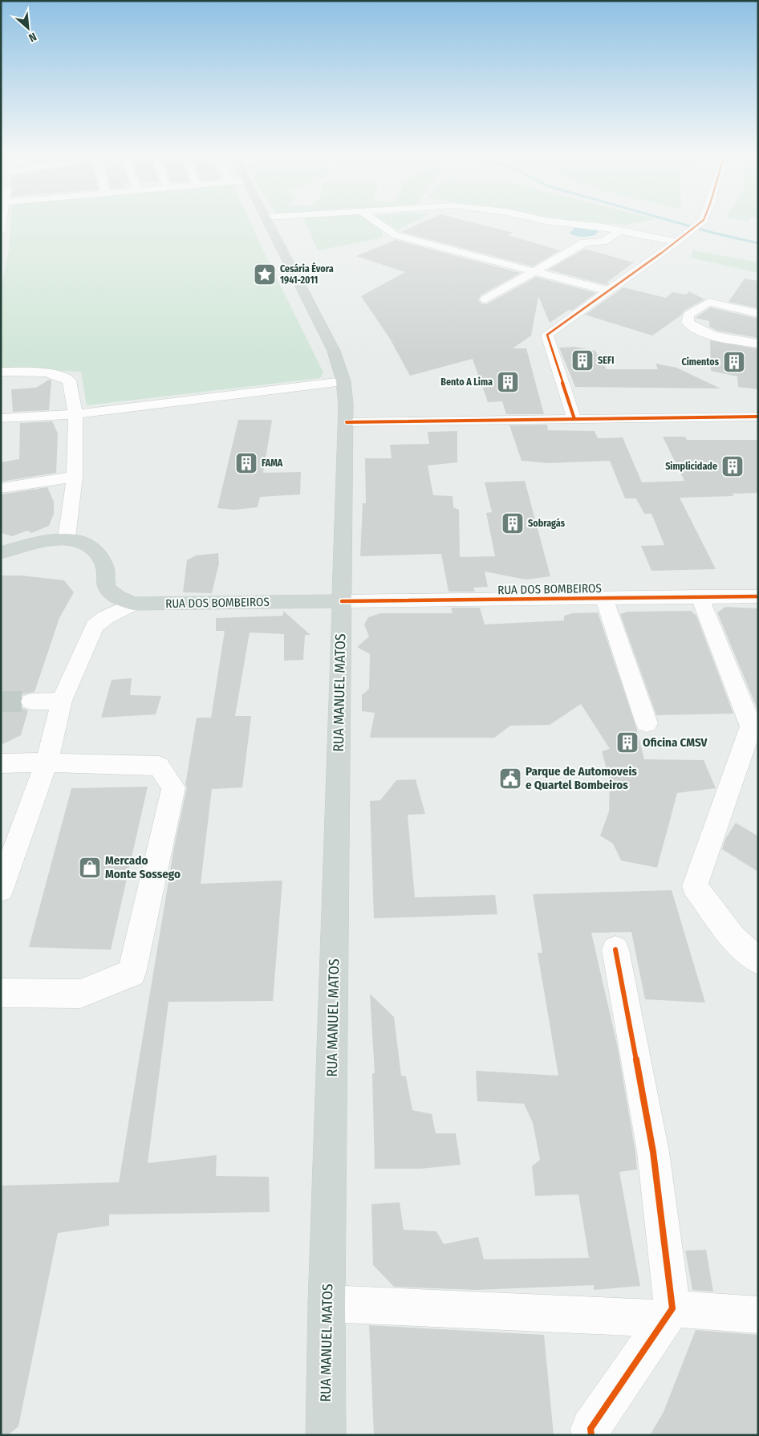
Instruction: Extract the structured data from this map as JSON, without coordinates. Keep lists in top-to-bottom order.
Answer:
{
  "streets": {
    "main road": ["RUA DOS BOMBEIROS", "RUA MANUEL MATOS"]
  },
  "crossings": [
    ["RUA DOS BOMBEIROS", "RUA MANUEL MATOS"]
  ],
  "places": {
    "place": ["Cesária Évora 1941-2011"],
    "building": [
      "SEFI",
      "Cimentos",
      "Bento A Lima",
      "FAMA",
      "Simplicidade",
      "Sobragás",
      "Oficina CMSV"
    ],
    "public building": ["Parque de Automoveis e Quartel Bombeiros"],
    "shop": ["Mercado Monte Sossego"]
  },
  "north": "bottom right"
}
